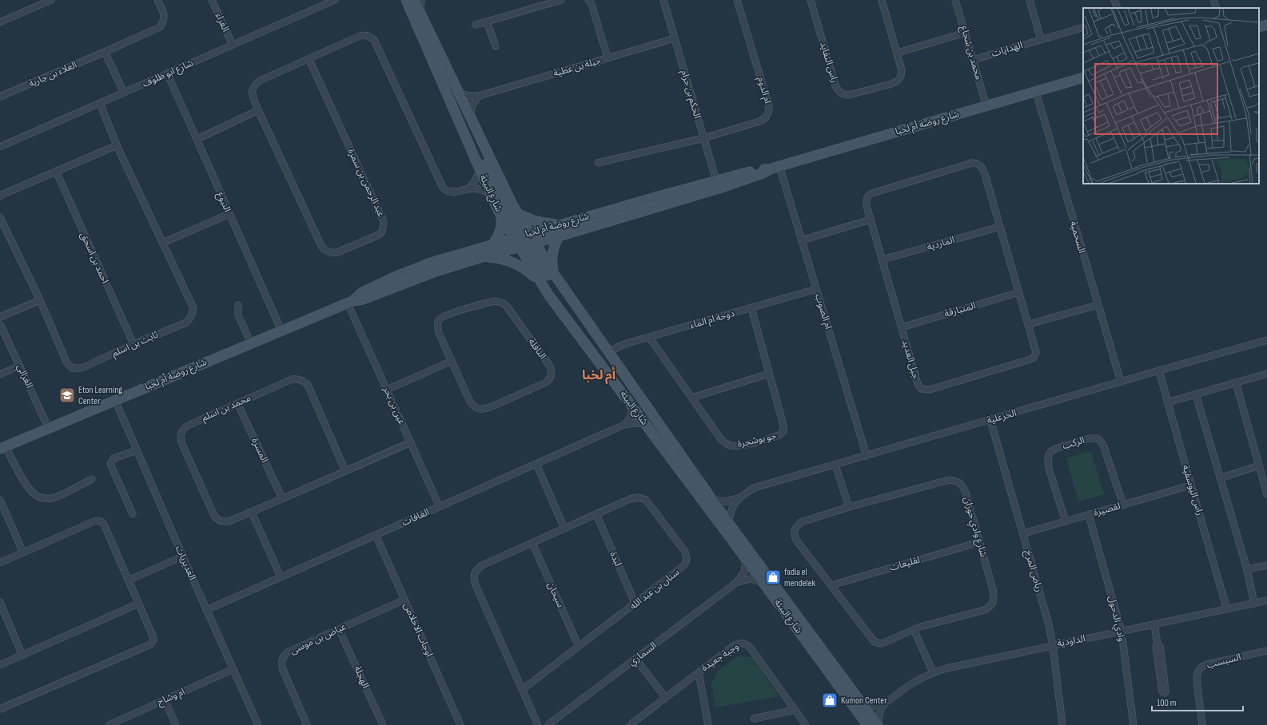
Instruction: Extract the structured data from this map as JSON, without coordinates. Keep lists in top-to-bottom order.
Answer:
{
  "streets": {
    "street": [
      "الغراء",
      "الهدايات",
      "محمد بن شجاع",
      "راس النفايد",
      "جبلة بن عطية",
      "شارع ابو ظلوف",
      "العلاء بن جارية",
      "ام الدوم",
      "الحكم بن حزام",
      "شارع روضة أم لخبا",
      "عبد الرحمن بن سمرة",
      "شارع البيئة",
      "النبوغ",
      "السحمية",
      "الماردية",
      "احمد بن اسحق",
      "المتبارقة",
      "ام الصوب",
      "دوحة ام الماء",
      "ثابت بن اسلم",
      "النافلة",
      "جبل العديد",
      "الغزالي",
      "عين بن بحر",
      "محمد بن اسلم",
      "الخزعلية",
      "جو بوشجرة",
      "الركب",
      "المسرة",
      "راس اليوسفية",
      "لقصيرة",
      "الغافات",
      "شارع وادي خوزان",
      "لبدة",
      "الغديريات",
      "لقليعات",
      "رياض المرخ",
      "سنان بن عبد الله",
      "سيحان",
      "وادي الدحول",
      "اوجاب الاخلاص",
      "عياض بن موسى",
      "الداودية",
      "السماري",
      "وجبة جعيدة",
      "السبسب",
      "الهجلة",
      "ام وشاح"
    ]
  },
  "crossings": [
    ["الغراء", "شارع ابو ظلوف"],
    ["الهدايات", "محمد بن شجاع"],
    ["محمد بن شجاع", "شارع روضة أم لخبا"],
    ["جبلة بن عطية", "الحكم بن حزام"],
    ["جبلة بن عطية", "شارع البيئة"],
    ["شارع ابو ظلوف", "النبوغ"],
    ["شارع ابو ظلوف", "ثابت بن اسلم"],
    ["ام الدوم", "الحكم بن حزام"],
    ["الحكم بن حزام", "شارع روضة أم لخبا"],
    ["شارع روضة أم لخبا", "شارع البيئة"],
    ["شارع روضة أم لخبا", "النبوغ"],
    ["شارع روضة أم لخبا", "السحمية"],
    ["شارع روضة أم لخبا", "ام الصوب"],
    ["شارع روضة أم لخبا", "الغزالي"],
    ["شارع روضة أم لخبا", "عين بن بحر"],
    ["شارع روضة أم لخبا", "الغديريات"],
    ["عبد الرحمن بن سمرة", "شارع البيئة"],
    ["شارع البيئة", "دوحة ام الماء"],
    ["شارع البيئة", "الخزعلية"],
    ["شارع البيئة", "الغافات"],
    ["شارع البيئة", "الداودية"],
    ["شارع البيئة", "السماري"],
    ["السحمية", "الخزعلية"],
    ["الماردية", "جبل العديد"],
    ["احمد بن اسحق", "ثابت بن اسلم"],
    ["المتبارقة", "جبل العديد"],
    ["ام الصوب", "دوحة ام الماء"],
    ["ام الصوب", "الخزعلية"],
    ["دوحة ام الماء", "جو بوشجرة"],
    ["عين بن بحر", "محمد بن اسلم"],
    ["عين بن بحر", "الغافات"],
    ["محمد بن اسلم", "المسرة"],
    ["الخزعلية", "راس اليوسفية"],
    ["الخزعلية", "رياض المرخ"],
    ["الركب", "لقصيرة"],
    ["راس اليوسفية", "لقصيرة"],
    ["راس اليوسفية", "الداودية"],
    ["لقصيرة", "رياض المرخ"],
    ["لقصيرة", "وادي الدحول"],
    ["الغافات", "الغديريات"],
    ["الغافات", "اوجاب الاخلاص"],
    ["شارع وادي خوزان", "لقليعات"],
    ["لبدة", "سنان بن عبد الله"],
    ["الغديريات", "ام وشاح"],
    ["رياض المرخ", "الداودية"],
    ["سنان بن عبد الله", "سيحان"],
    ["وادي الدحول", "الداودية"],
    ["اوجاب الاخلاص", "عياض بن موسى"],
    ["عياض بن موسى", "الهجلة"]
  ],
  "districts": ["أم لخبا"],
  "places": {
    "school or university": ["Eton Learning Center"],
    "shop": ["fadia el mendelek", "Kumon Center"]
  },
  "scale_bar": "100 m"
}
